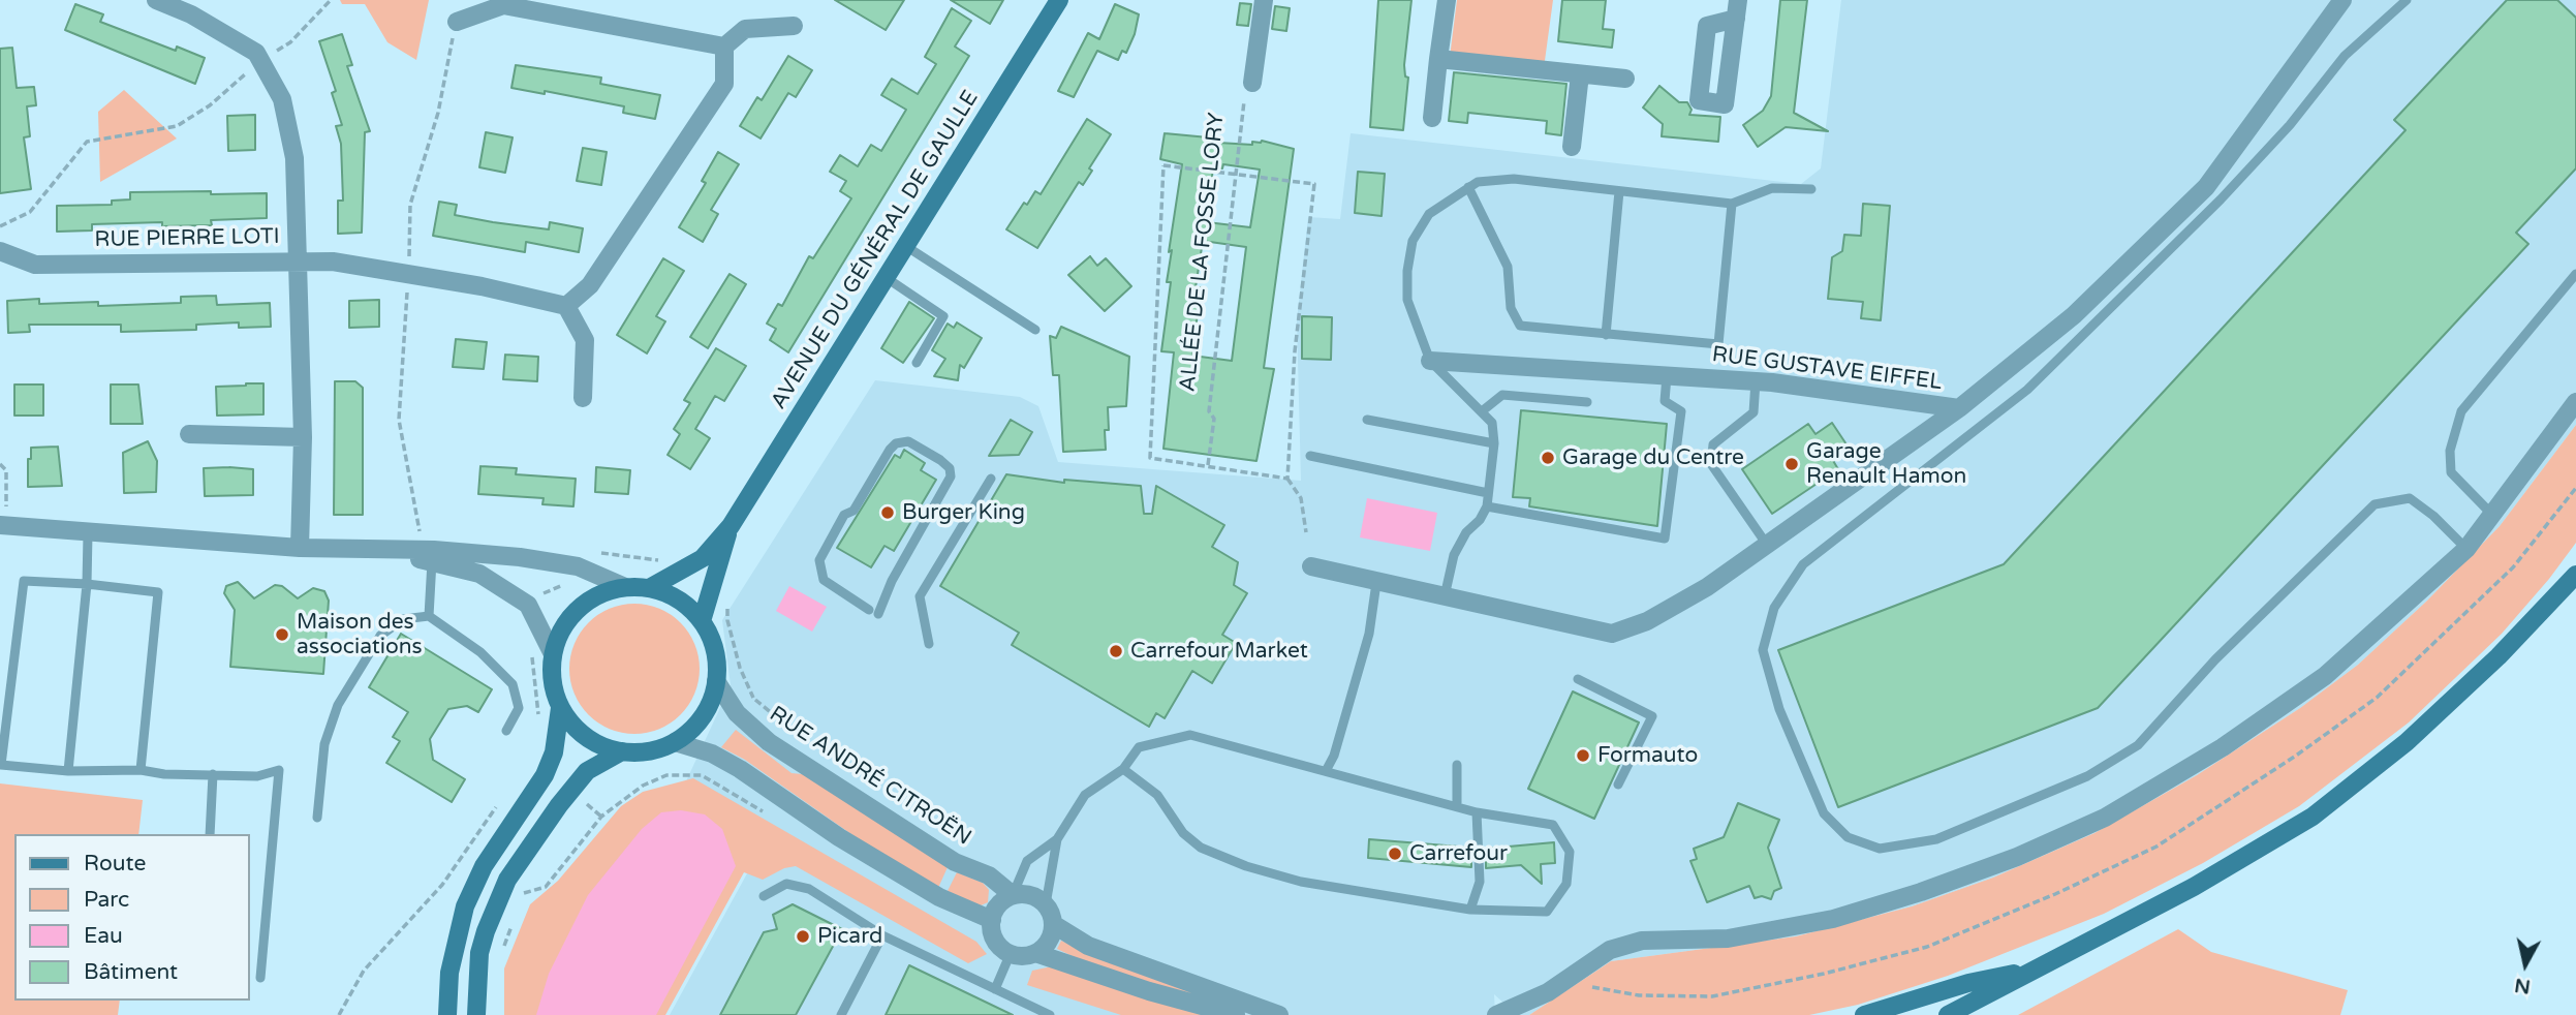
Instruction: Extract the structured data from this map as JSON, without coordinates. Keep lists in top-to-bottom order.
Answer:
{
  "streets": {
    "main road": ["AVENUE DU GÉNÉRAL DE GAULLE"],
    "street": ["RUE PIERRE LOTI", "RUE GUSTAVE EIFFEL", "RUE ANDRÉ CITROËN"],
    "path": ["ALLÉE DE LA FOSSE LORY"]
  },
  "crossings": [
    ["AVENUE DU GÉNÉRAL DE GAULLE", "RUE ANDRÉ CITROËN"]
  ],
  "places": [
    "Garage du Centre",
    "Garage Renault Hamon",
    "Burger King",
    "Maison des associations",
    "Carrefour Market",
    "Formauto",
    "Carrefour",
    "Picard"
  ],
  "legend": [
    "Route",
    "Parc",
    "Eau",
    "Bâtiment"
  ],
  "north": "bottom"
}
